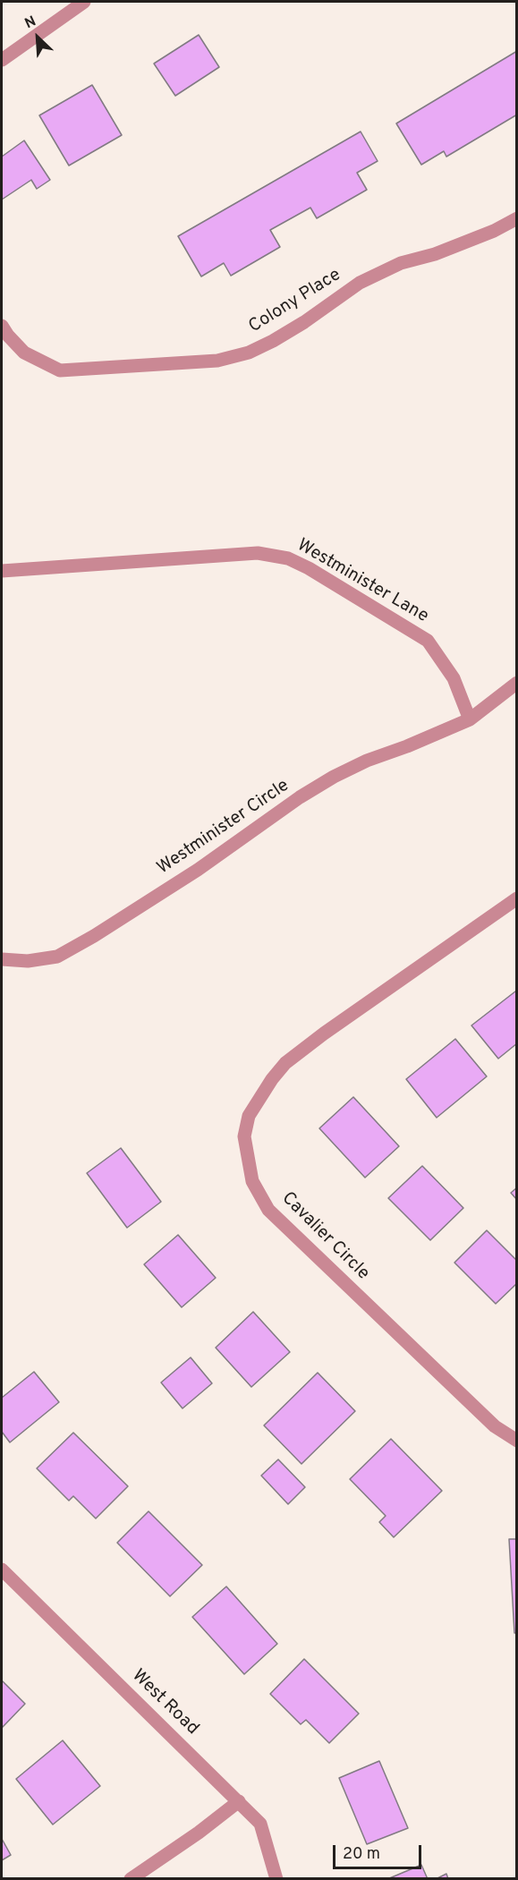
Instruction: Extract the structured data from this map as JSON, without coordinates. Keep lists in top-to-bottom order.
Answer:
{
  "streets": {
    "street": [
      "Colony Place",
      "Westminister Lane",
      "Westminister Circle",
      "Cavalier Circle",
      "West Road"
    ]
  },
  "crossings": [
    ["Westminister Lane", "Westminister Circle"]
  ],
  "scale_bar": "20 m",
  "north": "top left"
}
